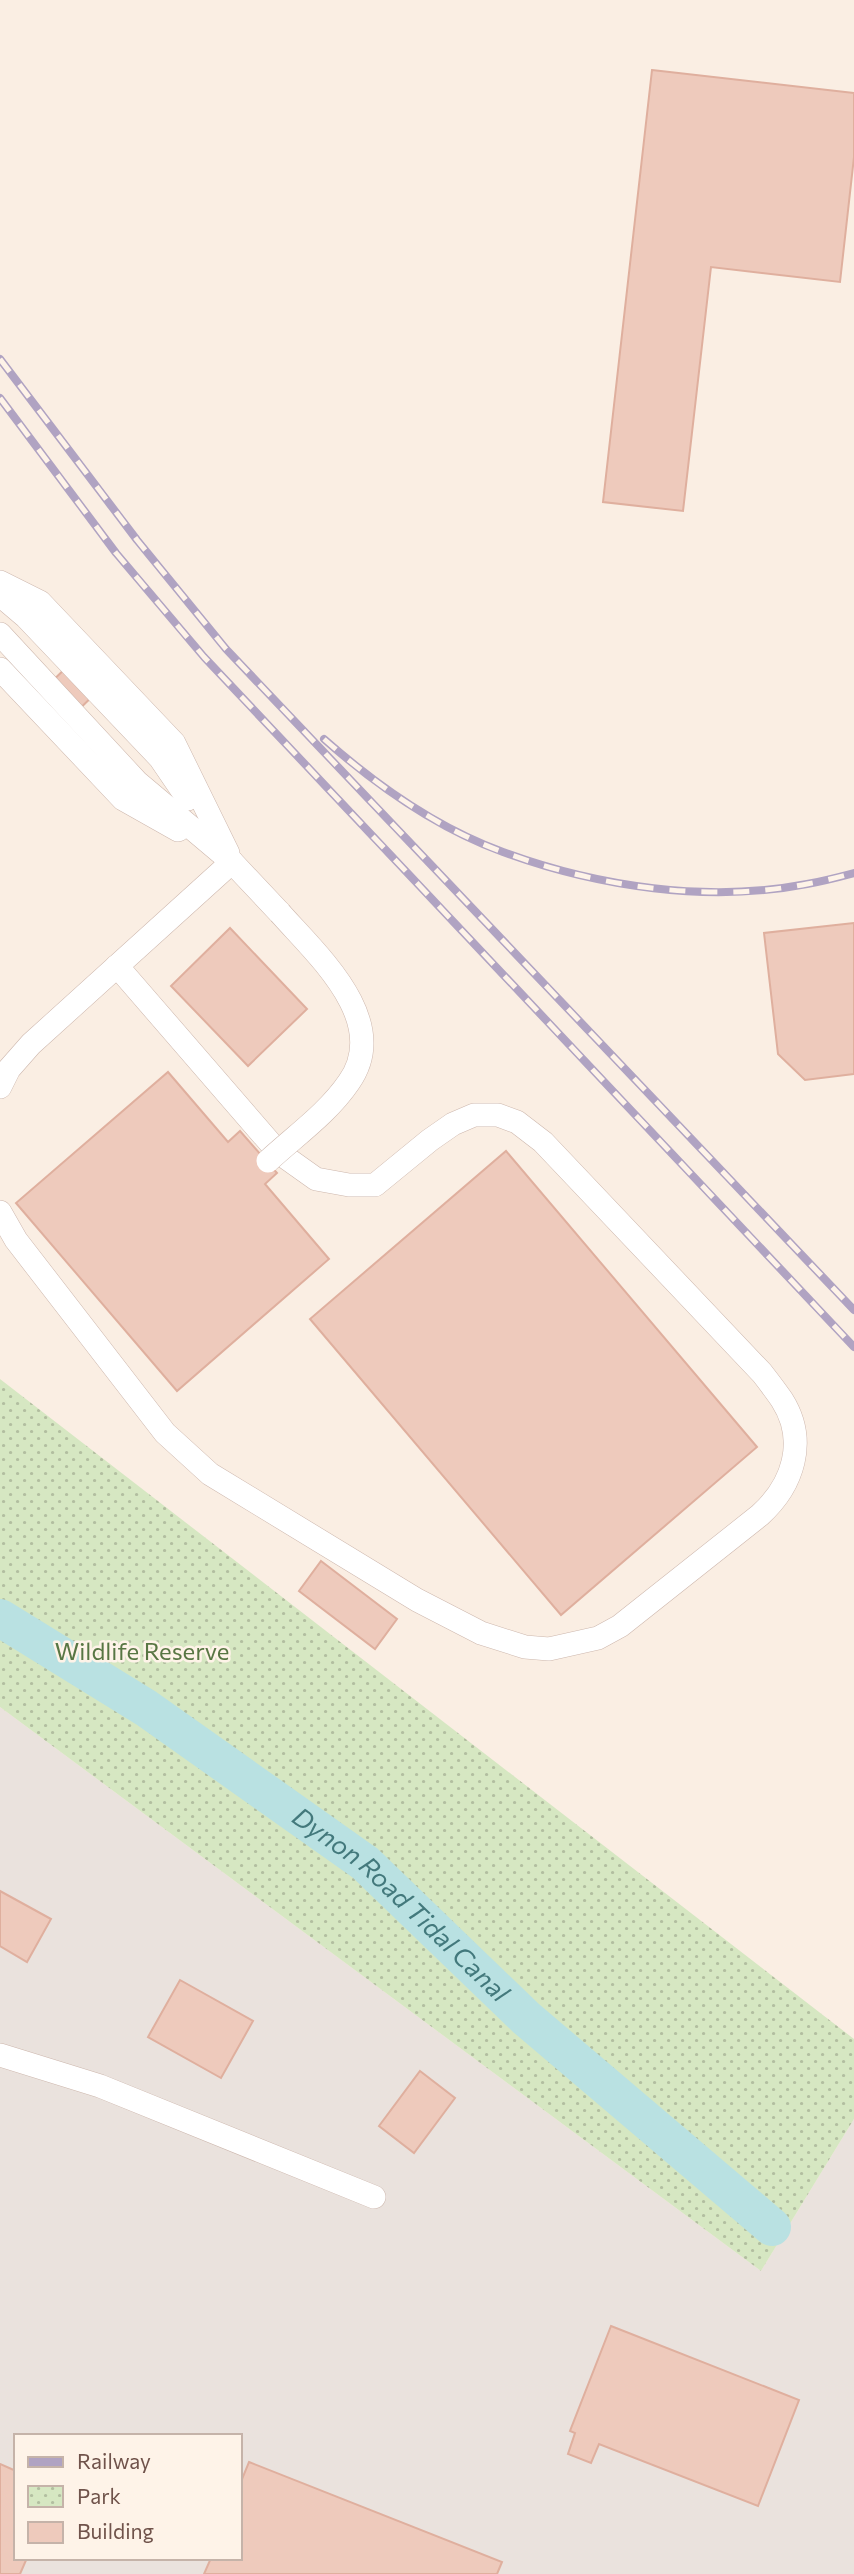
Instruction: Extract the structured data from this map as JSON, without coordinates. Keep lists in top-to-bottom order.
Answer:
{
  "water": ["Dynon Road Tidal Canal"],
  "parks": ["Wildlife Reserve"],
  "legend": ["Railway", "Park", "Building"]
}
